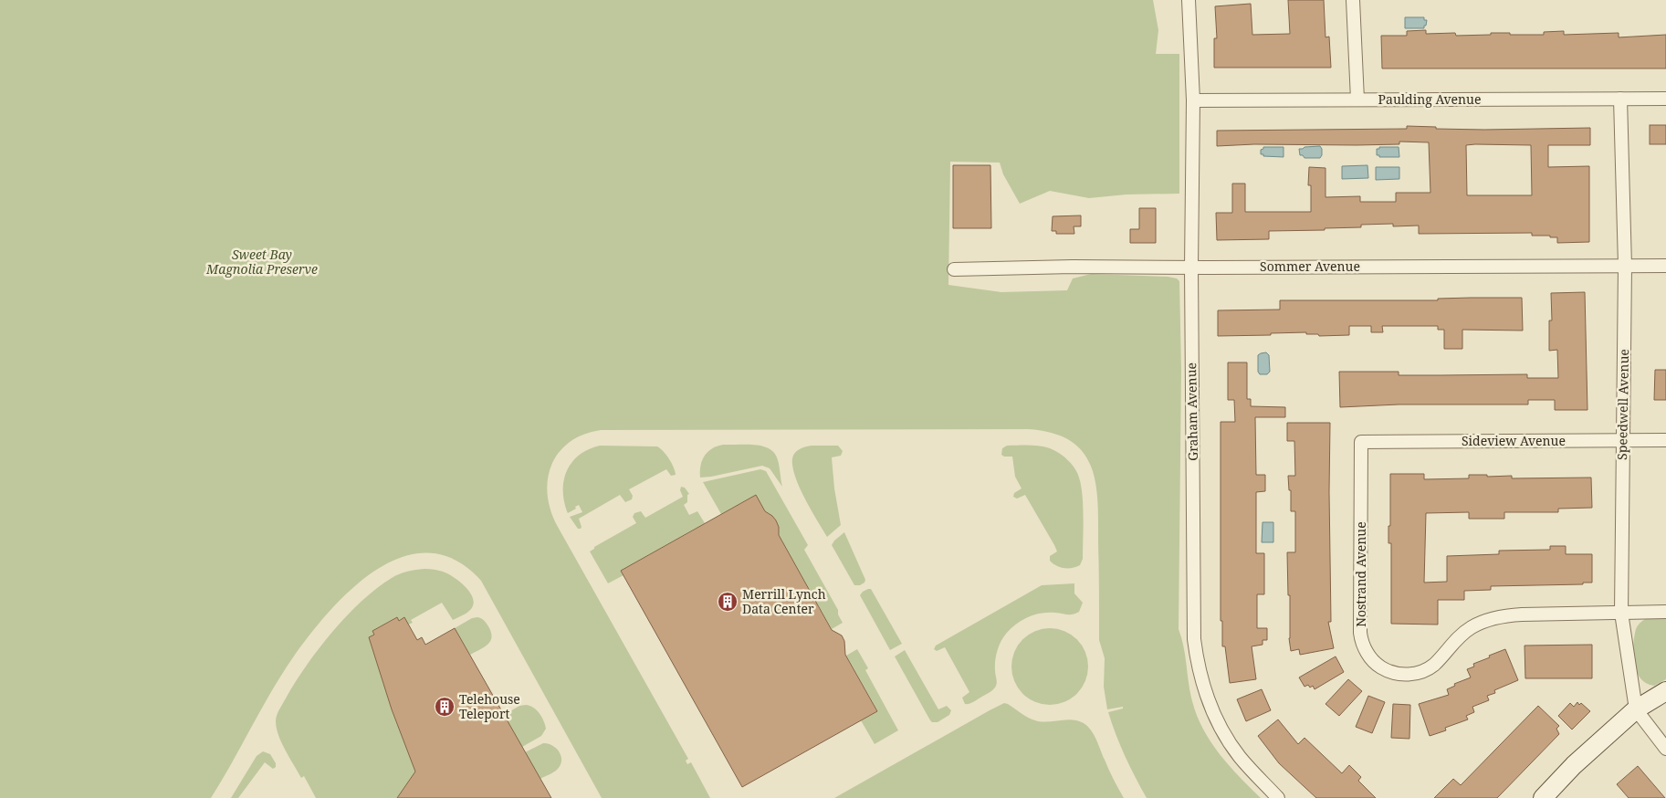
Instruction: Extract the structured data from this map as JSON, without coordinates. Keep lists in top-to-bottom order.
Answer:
{
  "streets": {
    "street": [
      "Paulding Avenue",
      "Sommer Avenue",
      "Speedwell Avenue",
      "Graham Avenue",
      "Sideview Avenue",
      "Nostrand Avenue"
    ]
  },
  "crossings": [
    ["Paulding Avenue", "Speedwell Avenue"],
    ["Paulding Avenue", "Graham Avenue"],
    ["Sommer Avenue", "Speedwell Avenue"],
    ["Sommer Avenue", "Graham Avenue"],
    ["Speedwell Avenue", "Sideview Avenue"],
    ["Speedwell Avenue", "Nostrand Avenue"],
    ["Sideview Avenue", "Nostrand Avenue"]
  ],
  "parks": ["Sweet Bay Magnolia Preserve"],
  "places": {
    "building": ["Merrill Lynch Data Center", "Telehouse Teleport"]
  }
}
